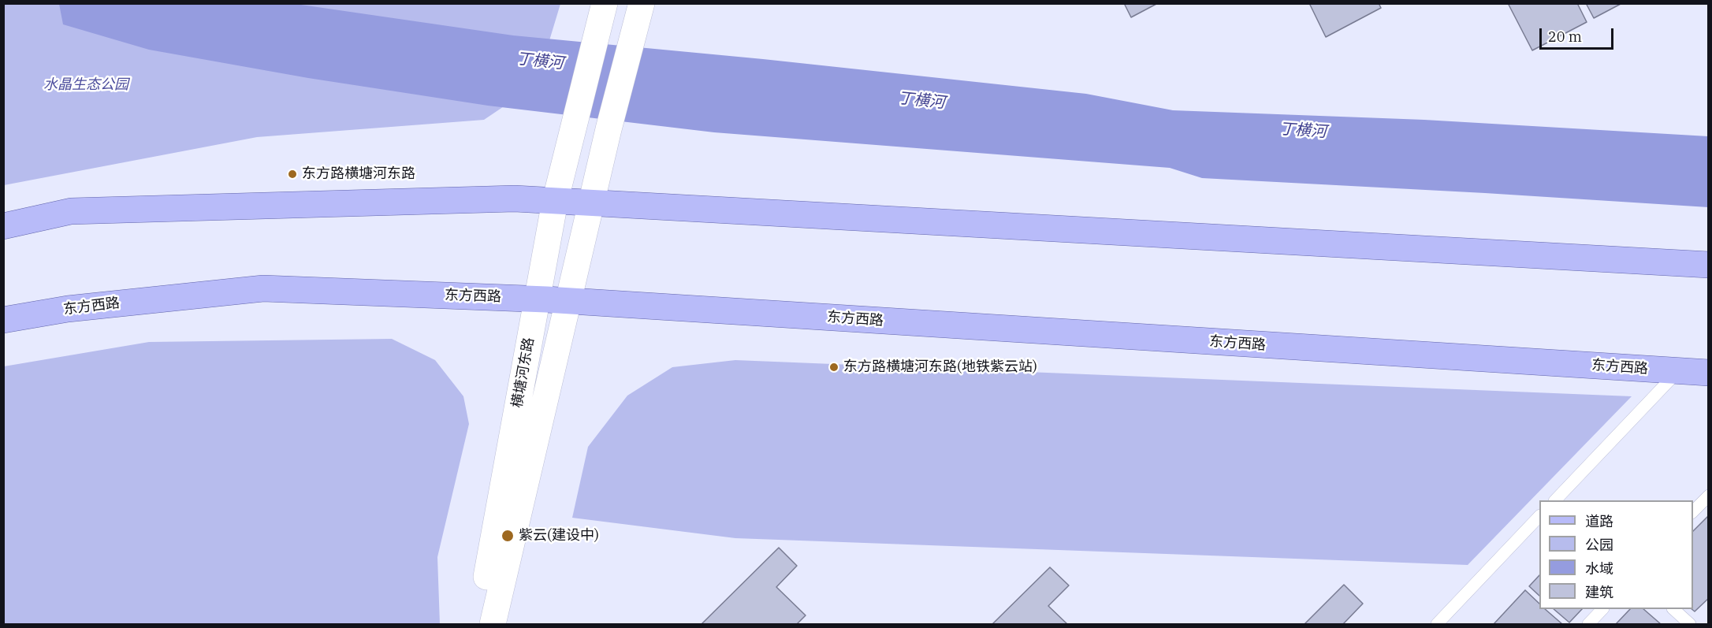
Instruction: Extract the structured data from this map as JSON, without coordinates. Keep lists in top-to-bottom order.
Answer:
{
  "streets": {
    "main road": ["东方西路", "横塘河东路"]
  },
  "crossings": [
    ["东方西路", "横塘河东路"]
  ],
  "water": ["丁横河"],
  "parks": ["水晶生态公园"],
  "places": ["东方路横塘河东路", "东方路横塘河东路(地铁紫云站)", "紫云(建设中)"],
  "legend": [
    "道路",
    "公园",
    "水域",
    "建筑"
  ],
  "scale_bar": "20 m"
}
